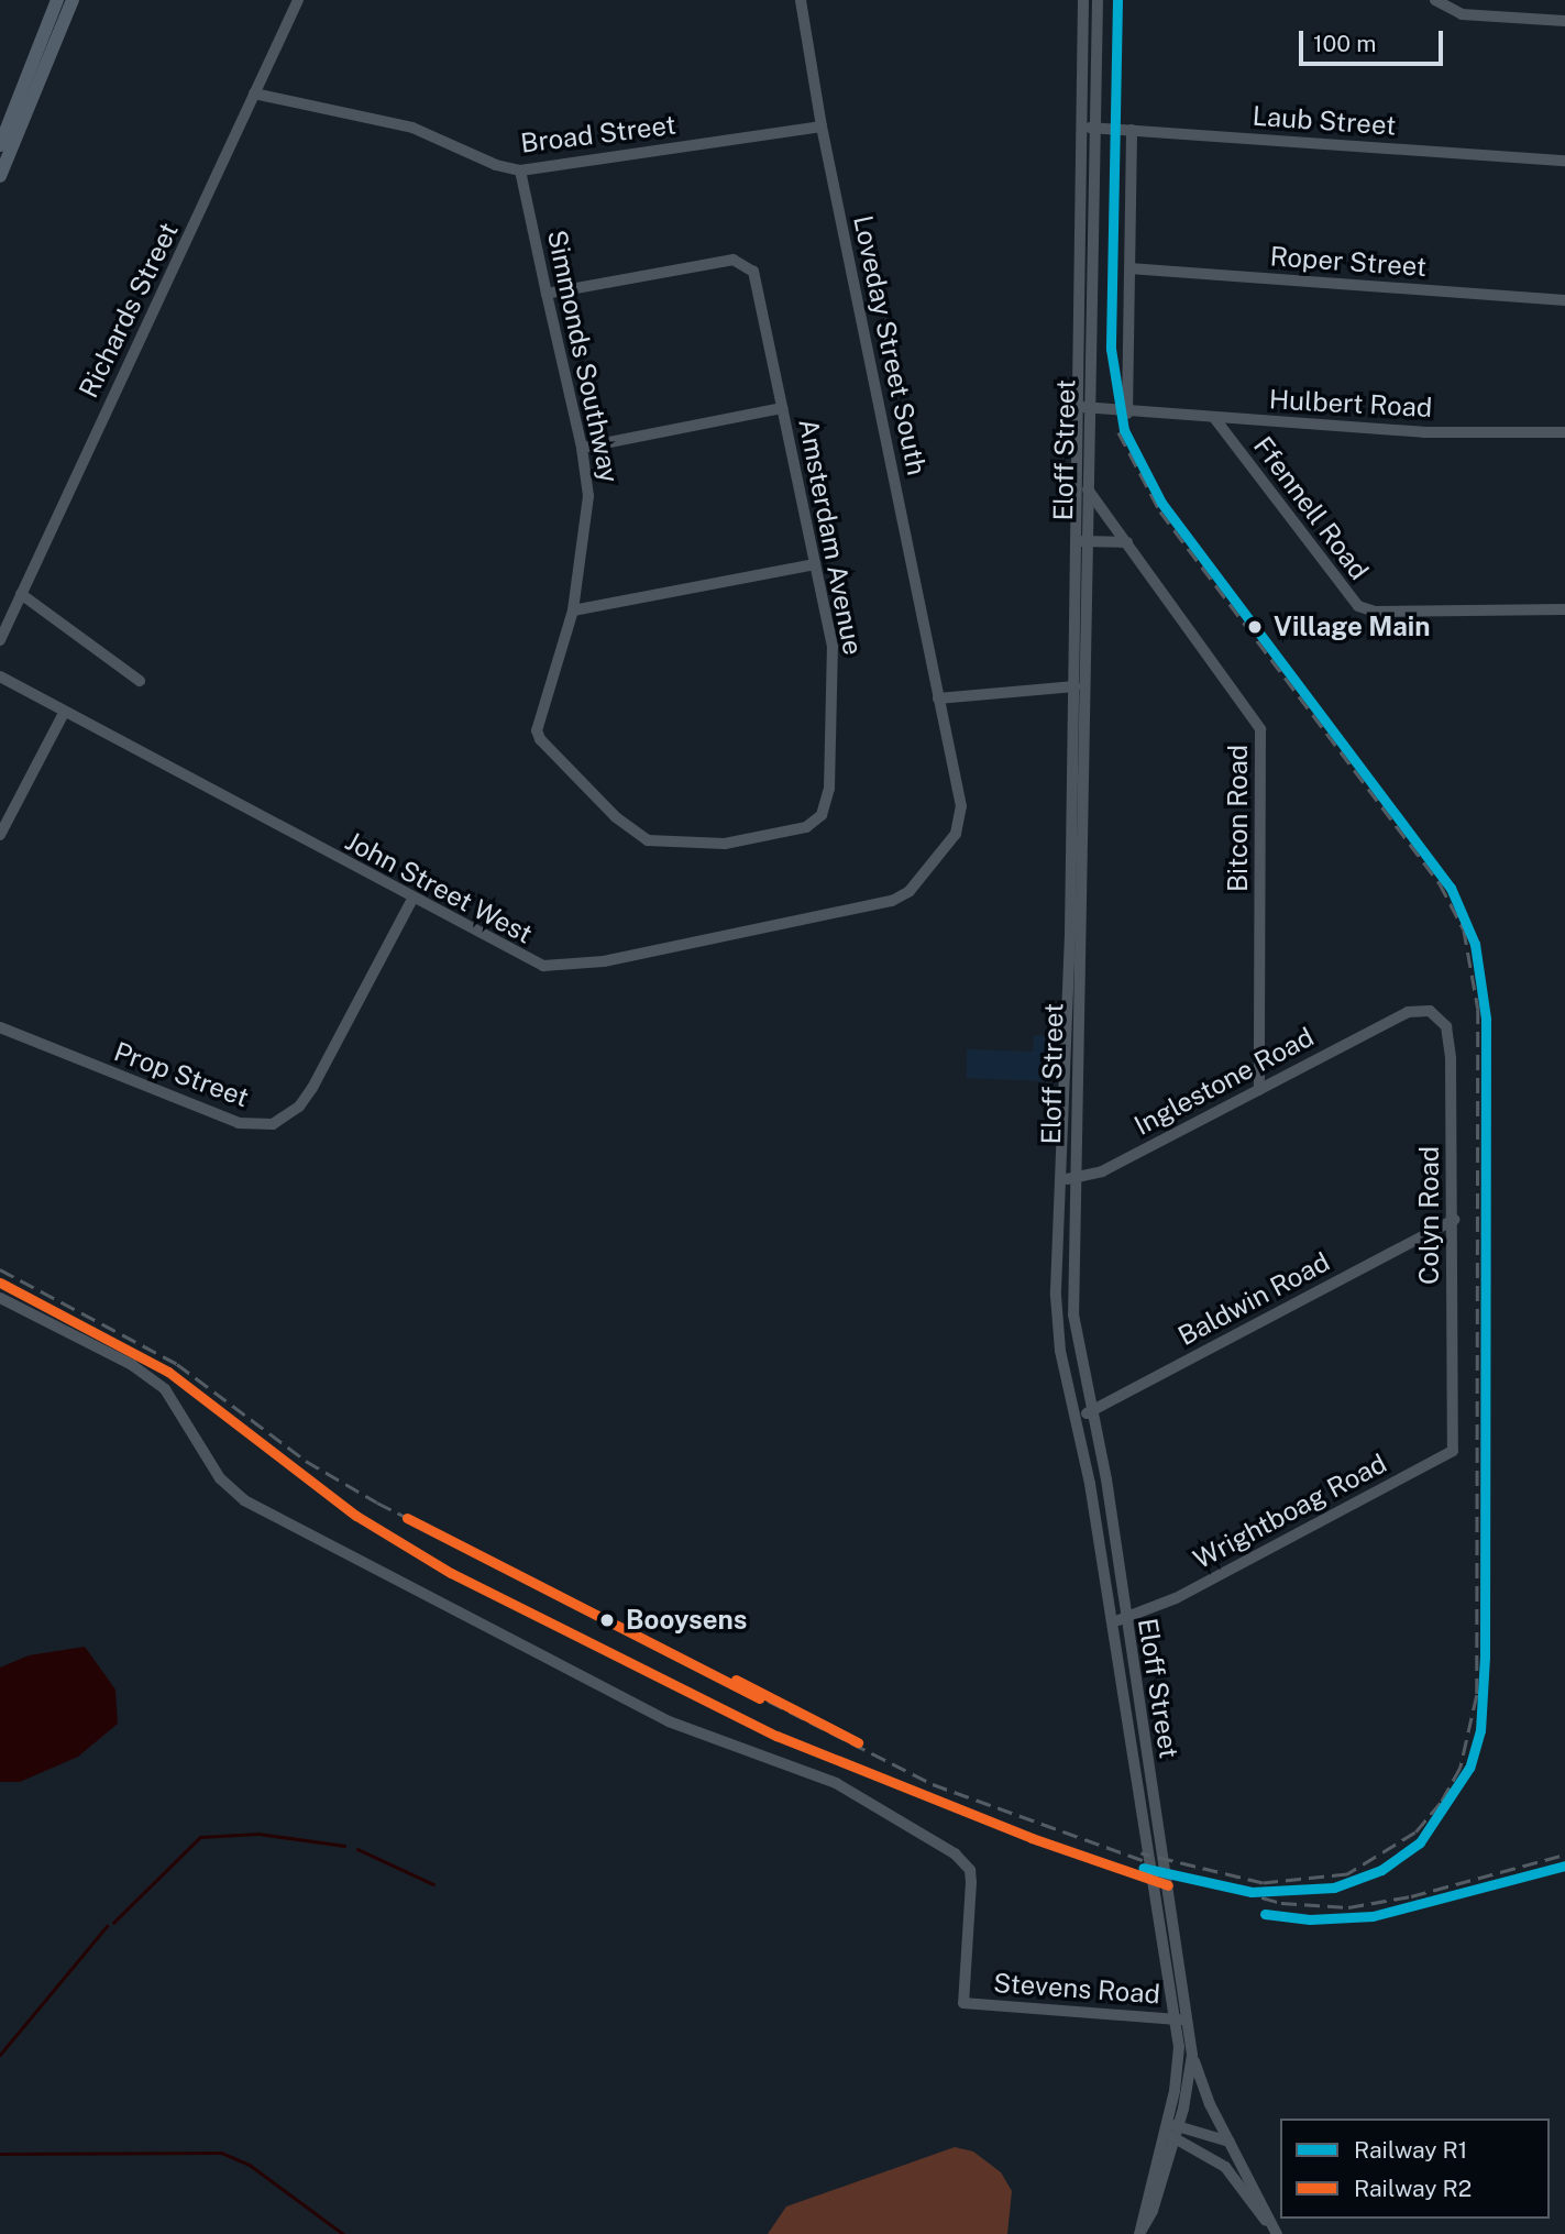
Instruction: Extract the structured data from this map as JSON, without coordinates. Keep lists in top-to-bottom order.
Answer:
{
  "streets": {
    "street": [
      "Laub Street",
      "Broad Street",
      "Roper Street",
      "Richards Street",
      "Loveday Street South",
      "Simmonds Southway",
      "Hulbert Road",
      "Eloff Street",
      "Ffennell Road",
      "Amsterdam Avenue",
      "Bitcon Road",
      "John Street West",
      "Prop Street",
      "Inglestone Road",
      "Colyn Road",
      "Baldwin Road",
      "Wrightboag Road",
      "Stevens Road"
    ]
  },
  "crossings": [
    ["Laub Street", "Eloff Street"],
    ["Broad Street", "Richards Street"],
    ["Broad Street", "Loveday Street South"],
    ["Broad Street", "Simmonds Southway"],
    ["Loveday Street South", "John Street West"],
    ["Simmonds Southway", "Amsterdam Avenue"],
    ["Hulbert Road", "Eloff Street"],
    ["Hulbert Road", "Ffennell Road"],
    ["Eloff Street", "Bitcon Road"],
    ["Eloff Street", "Inglestone Road"],
    ["Eloff Street", "Baldwin Road"],
    ["Eloff Street", "Wrightboag Road"],
    ["Eloff Street", "Stevens Road"],
    ["Bitcon Road", "Inglestone Road"],
    ["John Street West", "Prop Street"],
    ["Inglestone Road", "Colyn Road"],
    ["Colyn Road", "Baldwin Road"],
    ["Colyn Road", "Wrightboag Road"]
  ],
  "places": ["Village Main", "Booysens"],
  "lines": ["rail line R1", "rail line R2"],
  "legend": ["Railway R1", "Railway R2"],
  "scale_bar": "100 m"
}
